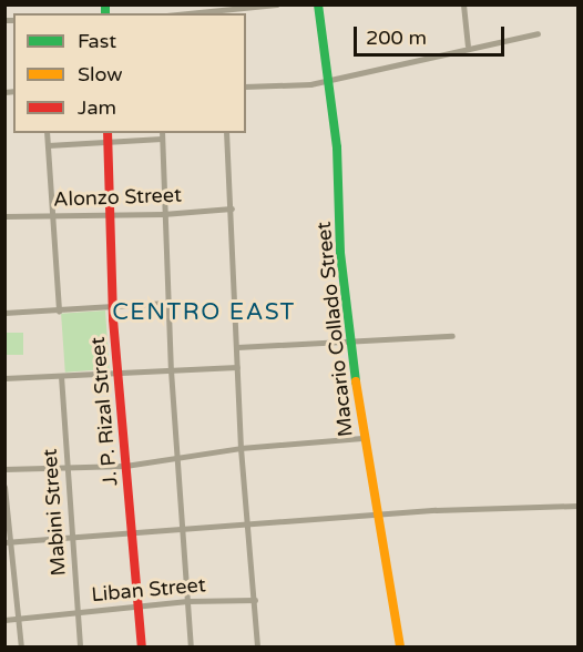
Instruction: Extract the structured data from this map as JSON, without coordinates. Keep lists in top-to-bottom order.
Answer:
{
  "streets": {
    "street": [
      "Alonzo Street",
      "Macario Collado Street",
      "J. P. Rizal Street",
      "Mabini Street",
      "Liban Street"
    ]
  },
  "crossings": [
    ["Alonzo Street", "J. P. Rizal Street"],
    ["J. P. Rizal Street", "Liban Street"],
    ["Mabini Street", "Liban Street"]
  ],
  "districts": ["CENTRO EAST"],
  "legend": ["Fast", "Slow", "Jam"],
  "scale_bar": "200 m"
}
